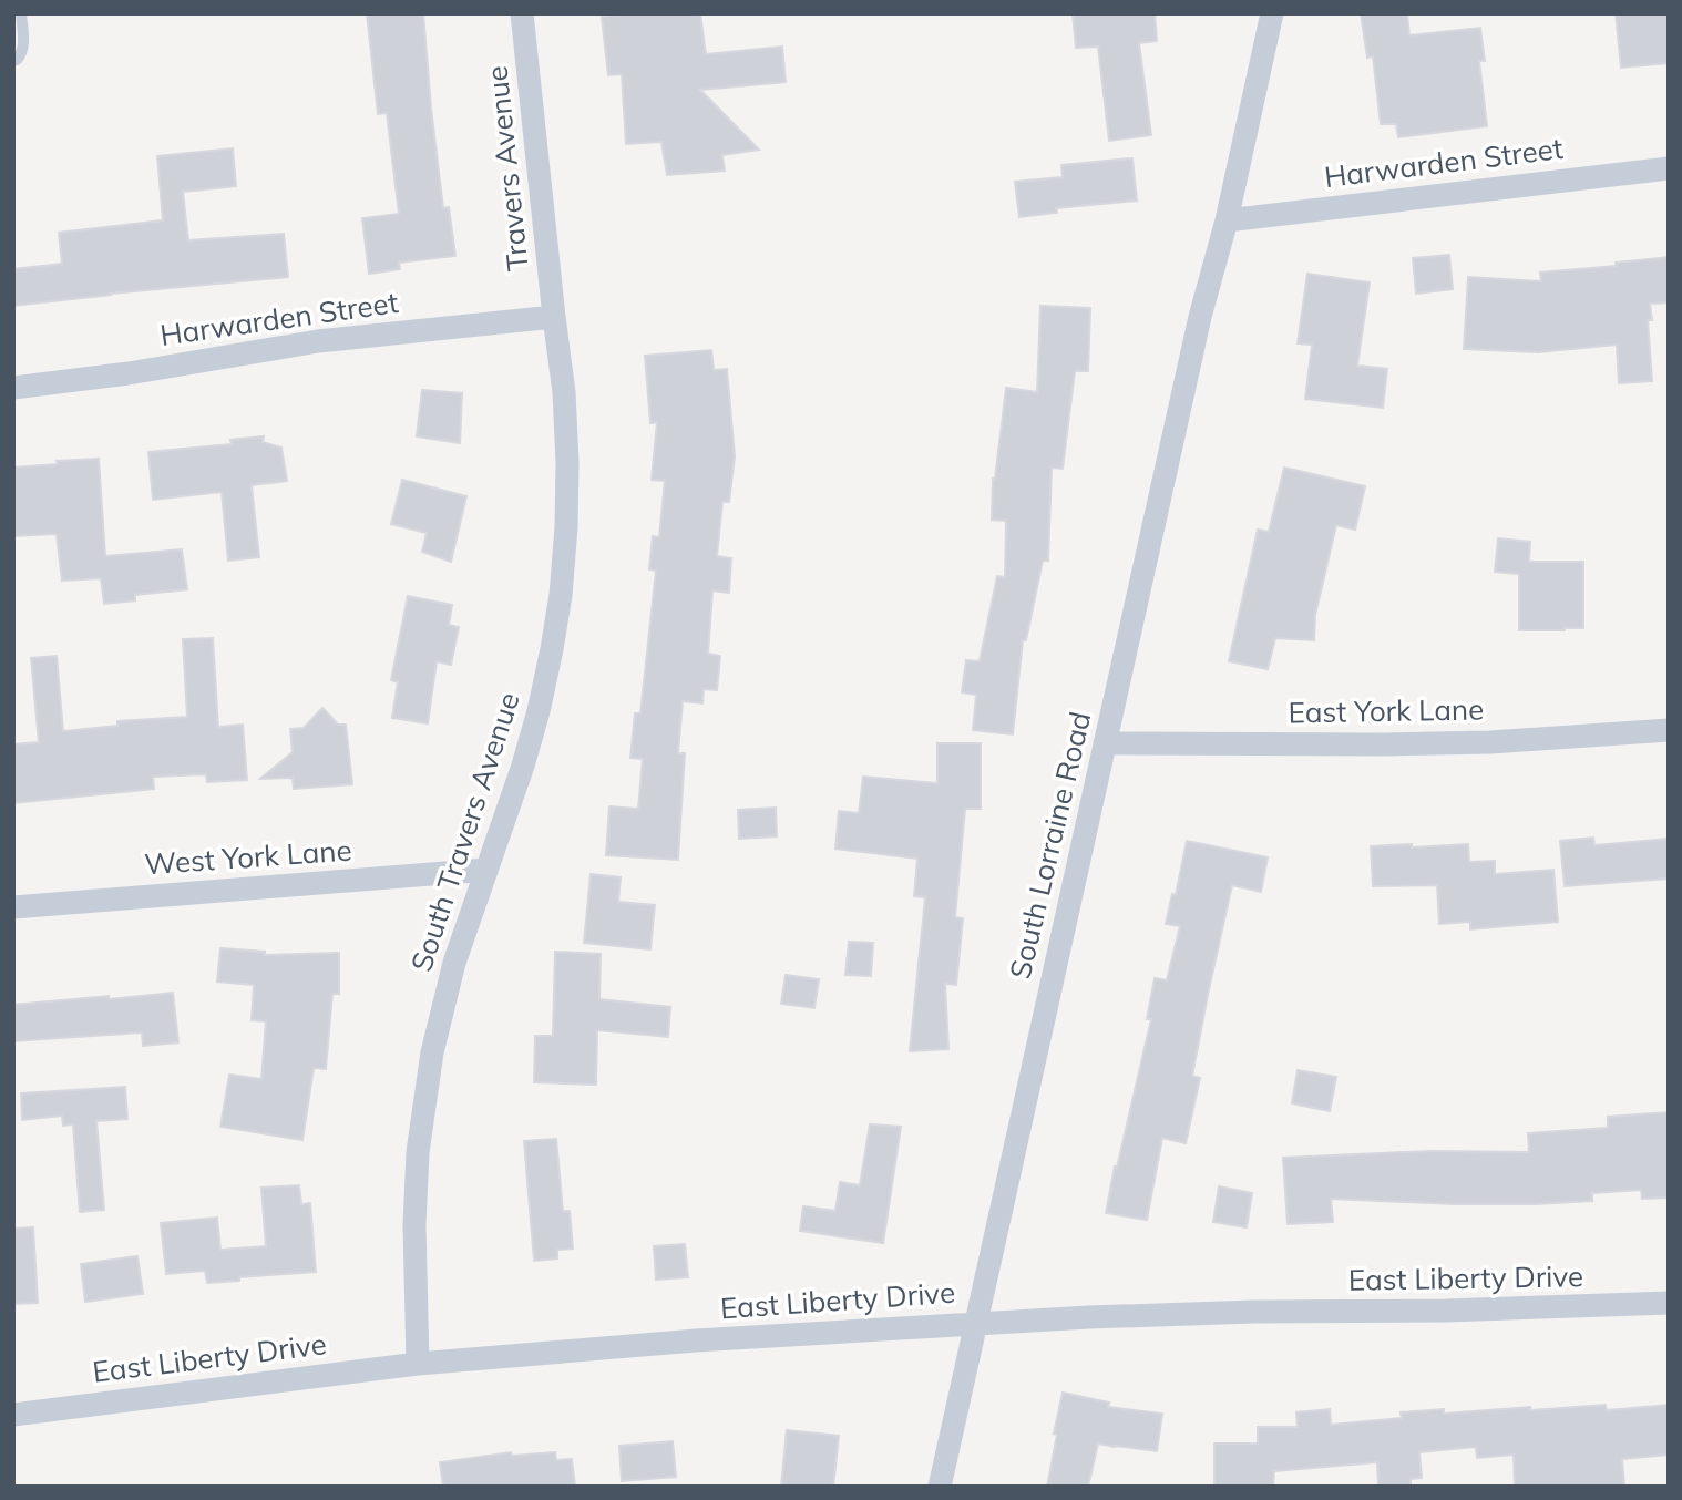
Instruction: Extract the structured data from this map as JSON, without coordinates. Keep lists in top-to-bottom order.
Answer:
{
  "streets": {
    "street": [
      "Harwarden Street",
      "Travers Avenue",
      "East York Lane",
      "South Travers Avenue",
      "South Lorraine Road",
      "West York Lane",
      "East Liberty Drive"
    ]
  },
  "crossings": [
    ["Harwarden Street", "Travers Avenue"],
    ["Harwarden Street", "South Travers Avenue"],
    ["Harwarden Street", "South Lorraine Road"],
    ["Travers Avenue", "South Travers Avenue"],
    ["East York Lane", "South Lorraine Road"],
    ["South Travers Avenue", "West York Lane"],
    ["South Travers Avenue", "East Liberty Drive"],
    ["South Lorraine Road", "East Liberty Drive"]
  ]
}
